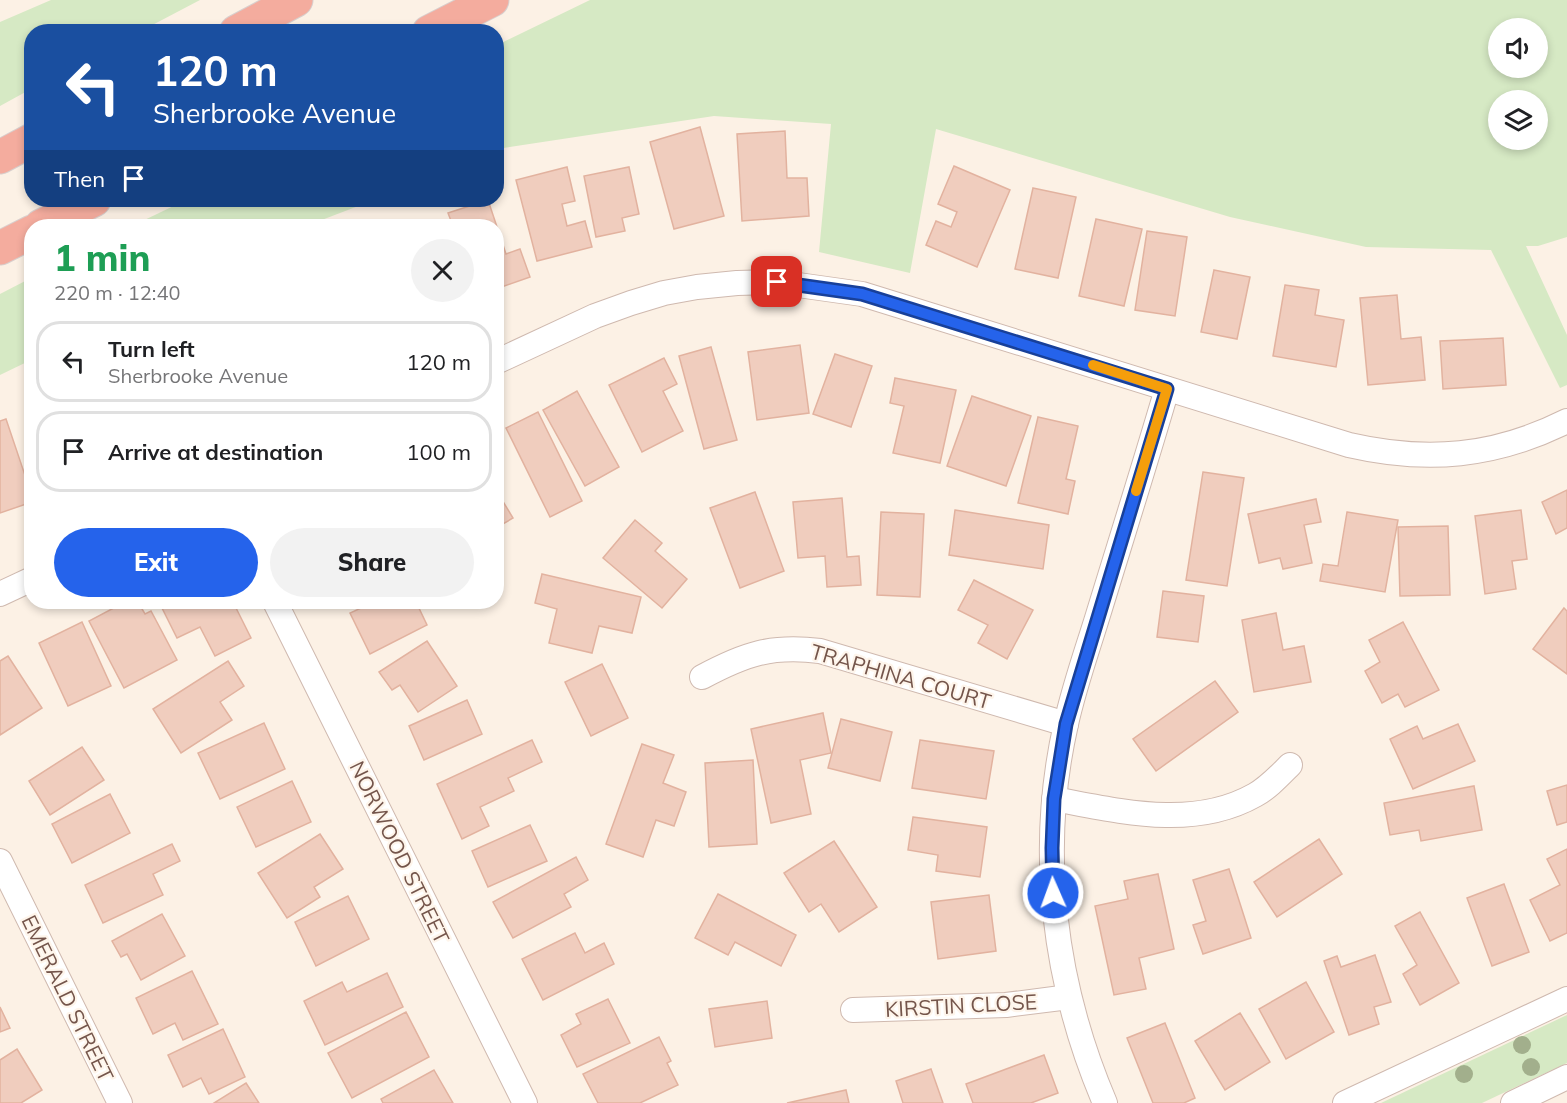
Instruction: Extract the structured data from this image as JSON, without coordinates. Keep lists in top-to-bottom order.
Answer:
{
  "streets": {
    "street": [
      "TRAPHINA COURT",
      "NORWOOD STREET",
      "EMERALD STREET",
      "KIRSTIN CLOSE"
    ]
  },
  "page": {
    "turn": ["120 m", "Sherbrooke Avenue"],
    "then": "Then",
    "heading": ["1 min", "220 m · 12:40"],
    "list": [
      {
        "name": "Turn left",
        "note": "Sherbrooke Avenue",
        "value": "120 m"
      },
      {
        "name": "Arrive at destination",
        "value": "100 m"
      }
    ],
    "buttons": ["Exit", "Share"]
  }
}
